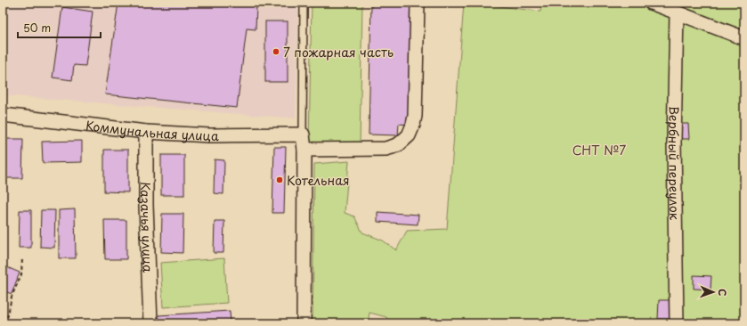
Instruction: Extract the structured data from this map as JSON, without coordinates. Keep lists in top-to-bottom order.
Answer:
{
  "streets": {
    "street": ["Коммунальная улица", "Вербный переулок", "Казачья улица"]
  },
  "crossings": [
    ["Коммунальная улица", "Казачья улица"]
  ],
  "parks": ["СНТ №7"],
  "places": ["7 пожарная часть", "Котельная"],
  "scale_bar": "50 m",
  "north": "right"
}
